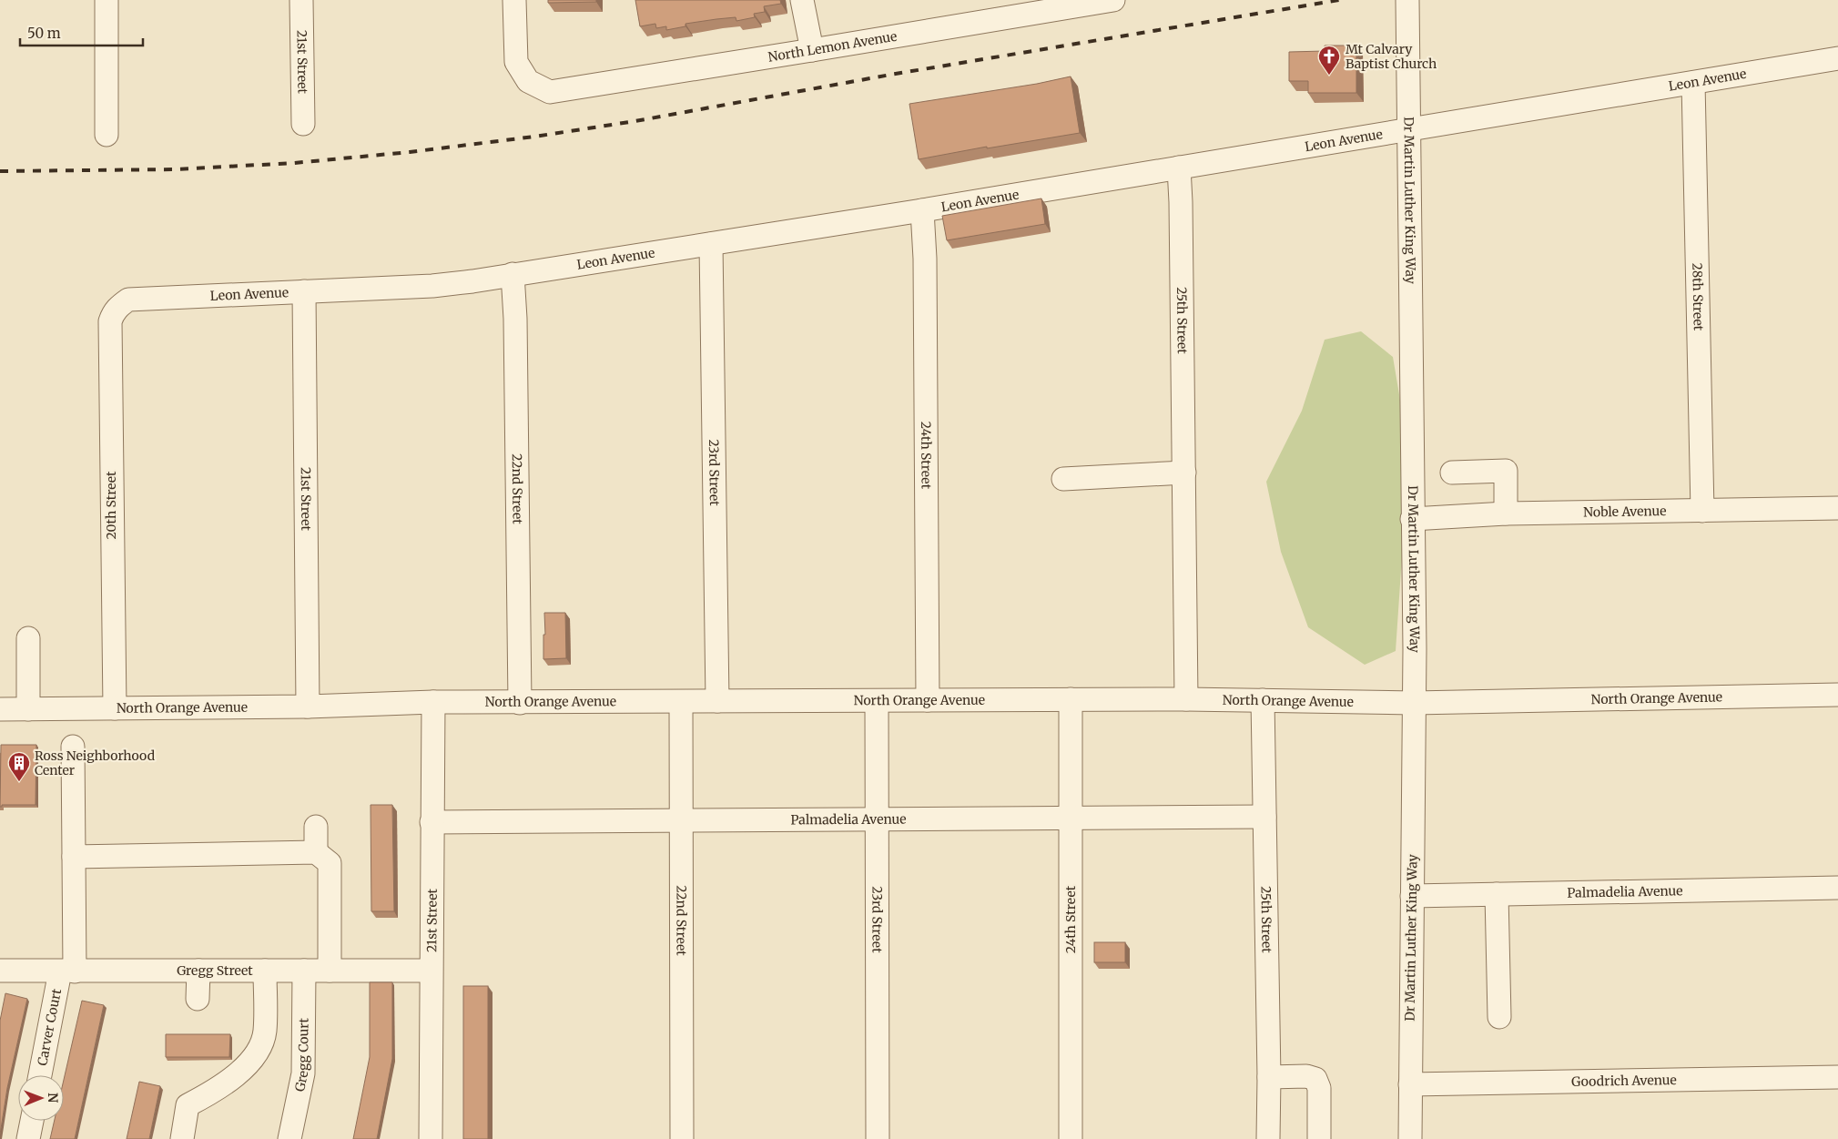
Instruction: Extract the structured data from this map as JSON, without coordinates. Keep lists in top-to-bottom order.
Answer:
{
  "streets": {
    "street": [
      "North Lemon Avenue",
      "21st Street",
      "Leon Avenue",
      "Dr Martin Luther King Way",
      "28th Street",
      "25th Street",
      "24th Street",
      "23rd Street",
      "22nd Street",
      "20th Street",
      "Noble Avenue",
      "North Orange Avenue",
      "Palmadelia Avenue",
      "Gregg Street",
      "Carver Court",
      "Gregg Court",
      "Goodrich Avenue"
    ]
  },
  "crossings": [
    ["21st Street", "Leon Avenue"],
    ["21st Street", "North Orange Avenue"],
    ["21st Street", "Palmadelia Avenue"],
    ["21st Street", "Gregg Street"],
    ["Leon Avenue", "Dr Martin Luther King Way"],
    ["Leon Avenue", "28th Street"],
    ["Leon Avenue", "25th Street"],
    ["Leon Avenue", "24th Street"],
    ["Leon Avenue", "23rd Street"],
    ["Leon Avenue", "22nd Street"],
    ["Leon Avenue", "20th Street"],
    ["Dr Martin Luther King Way", "Noble Avenue"],
    ["Dr Martin Luther King Way", "North Orange Avenue"],
    ["Dr Martin Luther King Way", "Palmadelia Avenue"],
    ["Dr Martin Luther King Way", "Goodrich Avenue"],
    ["28th Street", "Noble Avenue"],
    ["25th Street", "North Orange Avenue"],
    ["25th Street", "Palmadelia Avenue"],
    ["24th Street", "North Orange Avenue"],
    ["24th Street", "Palmadelia Avenue"],
    ["23rd Street", "North Orange Avenue"],
    ["23rd Street", "Palmadelia Avenue"],
    ["22nd Street", "North Orange Avenue"],
    ["22nd Street", "Palmadelia Avenue"],
    ["20th Street", "North Orange Avenue"],
    ["Gregg Street", "Carver Court"],
    ["Gregg Street", "Gregg Court"]
  ],
  "places": {
    "church": ["Mt Calvary Baptist Church"],
    "building": ["Ross Neighborhood Center"]
  },
  "scale_bar": "50 m",
  "north": "right"
}
